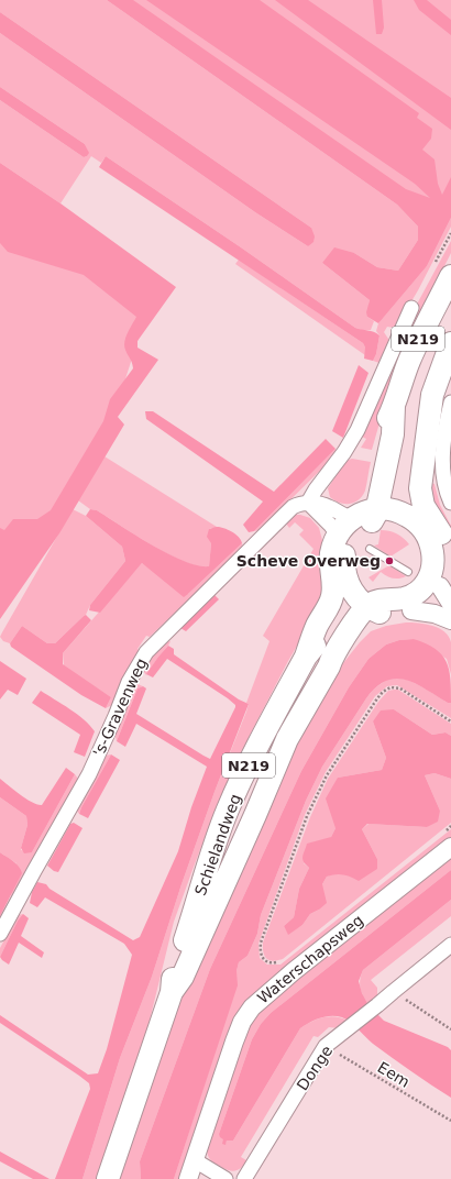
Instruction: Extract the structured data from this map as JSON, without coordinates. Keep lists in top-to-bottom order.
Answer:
{
  "streets": {
    "main road": ["N219", "Schielandweg"],
    "street": ["'s-Gravenweg", "Waterschapsweg", "Donge"],
    "path": ["Eem"]
  },
  "crossings": [
    ["N219", "Schielandweg"],
    ["Donge", "Eem"]
  ],
  "places": ["Scheve Overweg"]
}
